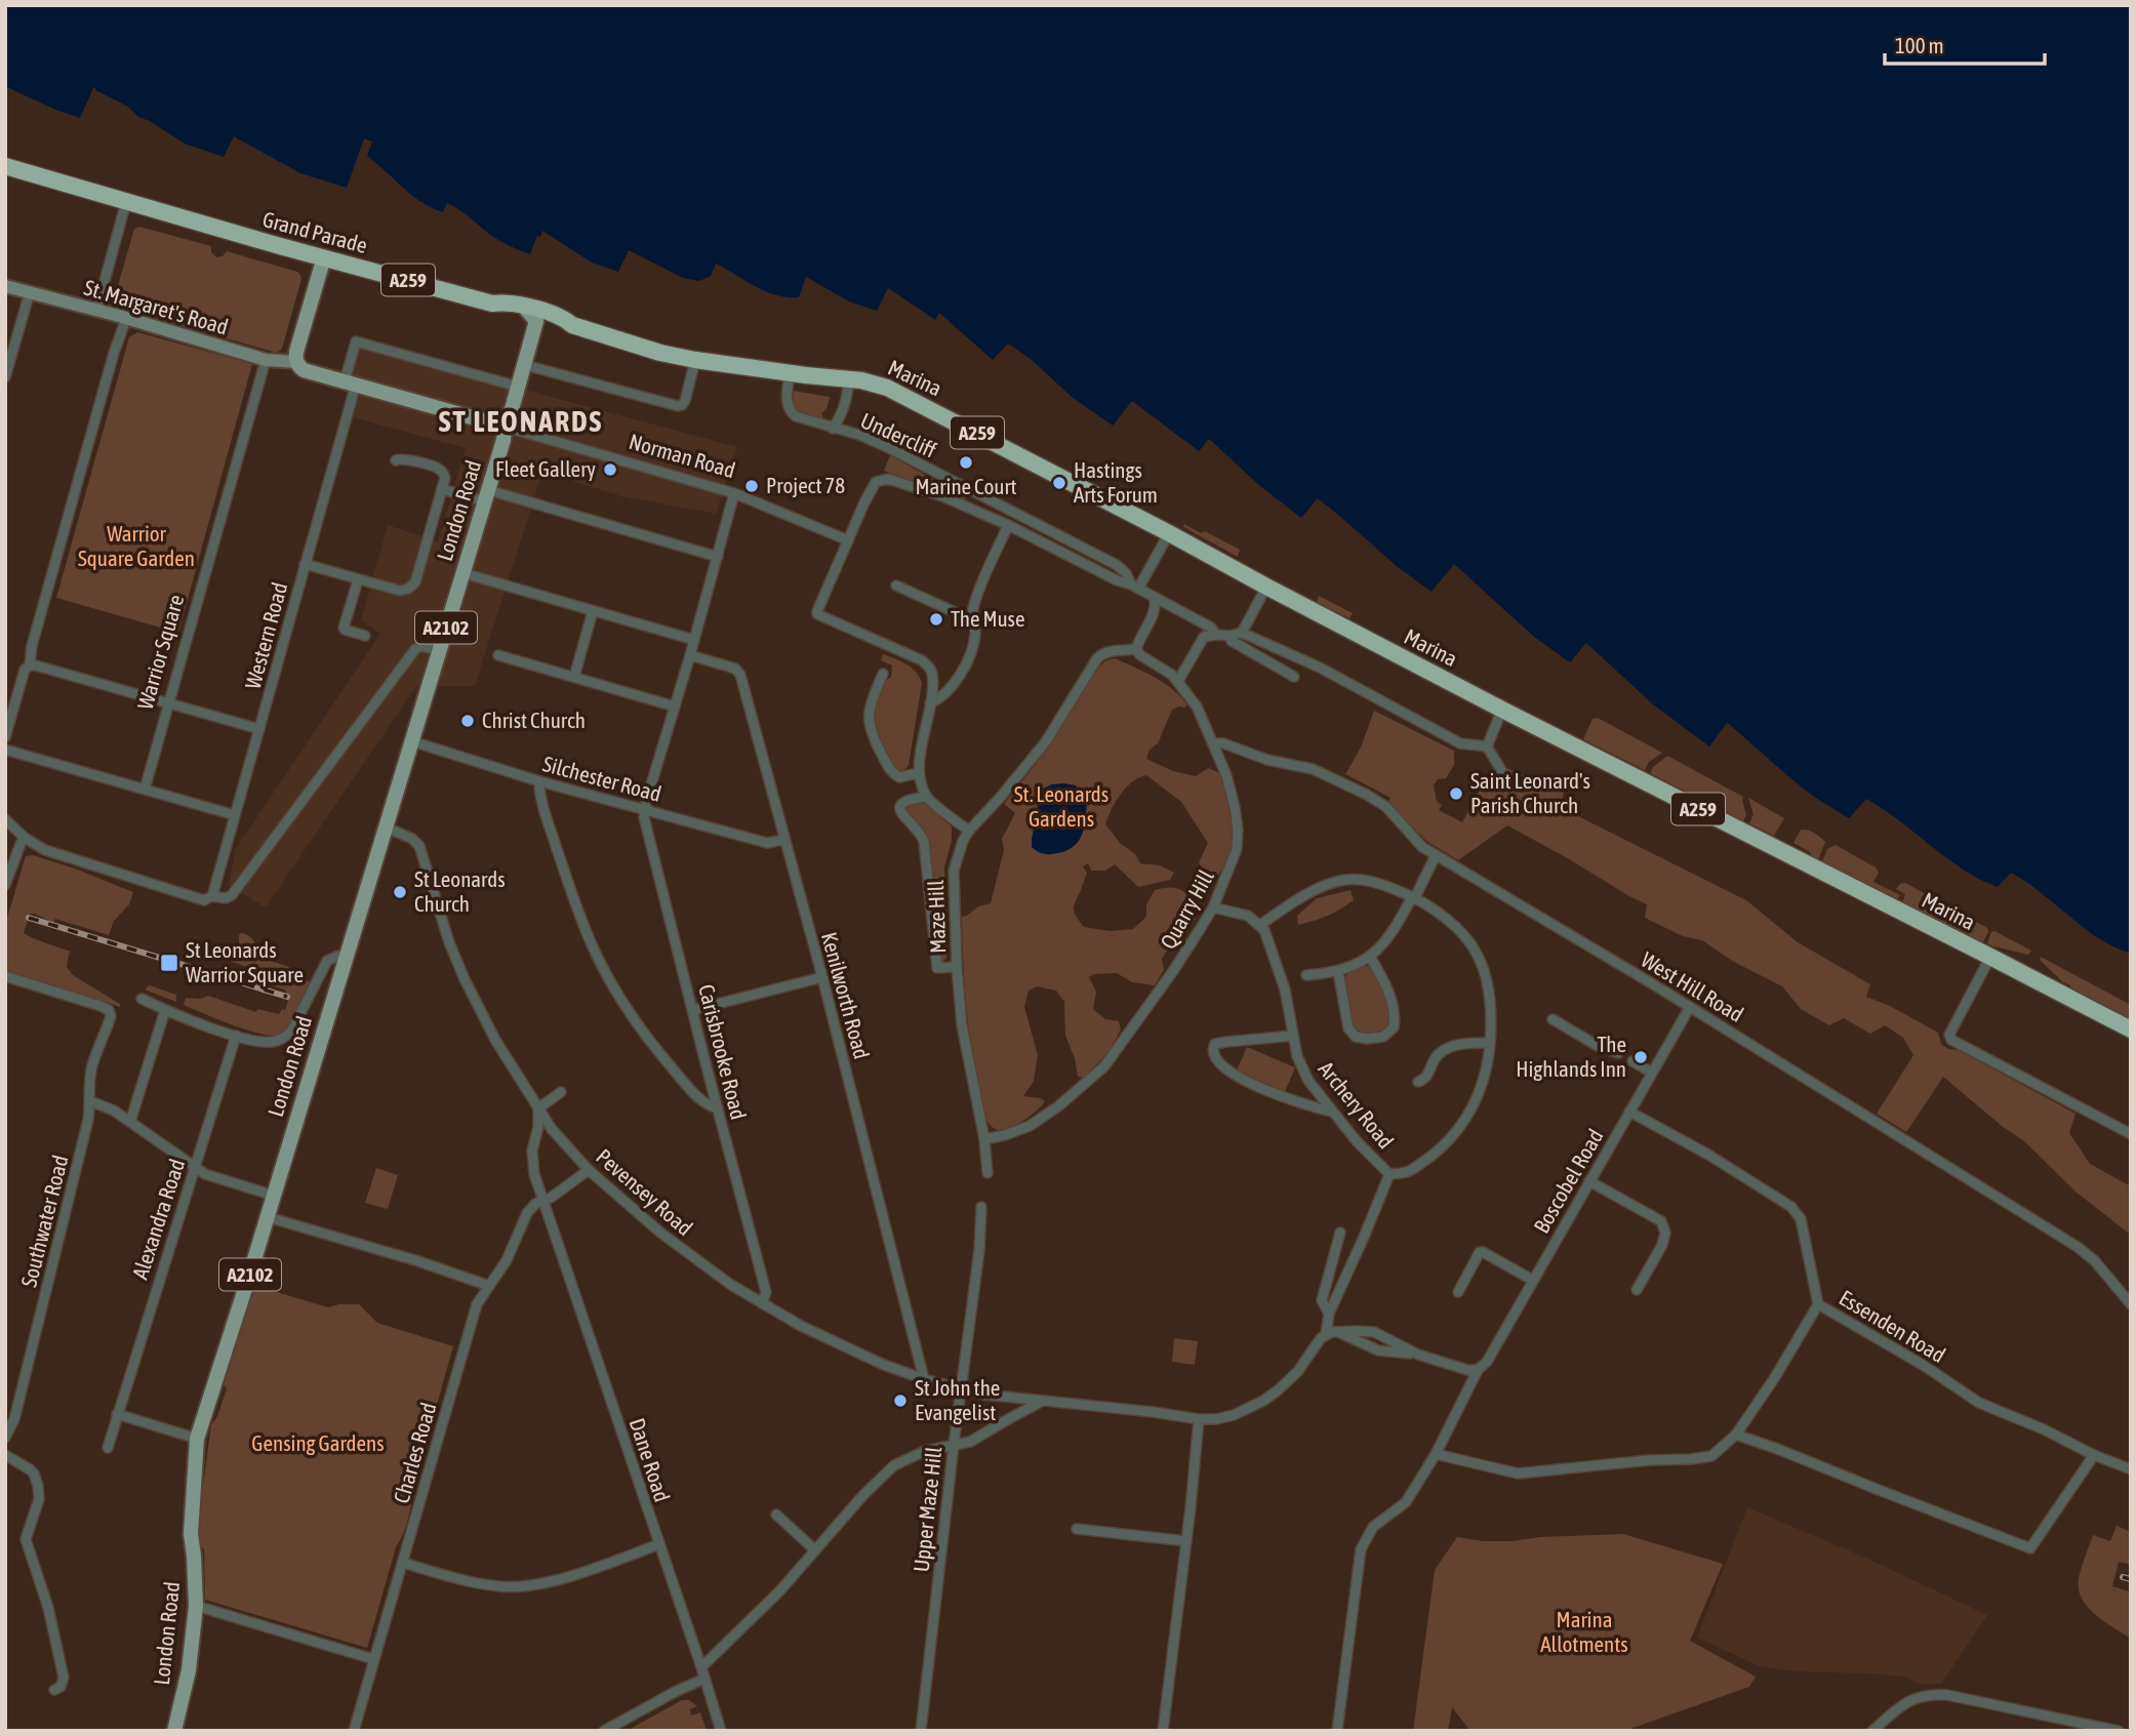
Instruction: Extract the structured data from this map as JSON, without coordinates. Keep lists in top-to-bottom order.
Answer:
{
  "streets": {
    "highway": ["Grand Parade", "A259", "Marina"],
    "main road": ["Norman Road", "London Road", "A2102"],
    "street": [
      "St. Margaret's Road",
      "Undercliff",
      "Western Road",
      "Warrior Square",
      "Silchester Road",
      "Quarry Hill",
      "Maze Hill",
      "West Hill Road",
      "Kenilworth Road",
      "Carisbrooke Road",
      "Archery Road",
      "Boscobel Road",
      "Pevensey Road",
      "Alexandra Road",
      "Southwater Road",
      "Essenden Road",
      "Charles Road",
      "Dane Road",
      "Upper Maze Hill"
    ]
  },
  "crossings": [
    ["Grand Parade", "A259"],
    ["Grand Parade", "Marina"],
    ["Grand Parade", "London Road"],
    ["St. Margaret's Road", "Norman Road"],
    ["St. Margaret's Road", "Warrior Square"],
    ["Marina", "Undercliff"],
    ["Norman Road", "London Road"],
    ["Norman Road", "Western Road"],
    ["London Road", "Western Road"],
    ["London Road", "Silchester Road"],
    ["London Road", "Pevensey Road"],
    ["Silchester Road", "Kenilworth Road"],
    ["Silchester Road", "Carisbrooke Road"],
    ["Quarry Hill", "Maze Hill"],
    ["Quarry Hill", "West Hill Road"],
    ["West Hill Road", "Boscobel Road"],
    ["Kenilworth Road", "Pevensey Road"],
    ["Carisbrooke Road", "Pevensey Road"],
    ["Boscobel Road", "Essenden Road"],
    ["Pevensey Road", "Charles Road"],
    ["Pevensey Road", "Upper Maze Hill"],
    ["Charles Road", "Dane Road"]
  ],
  "districts": ["ST LEONARDS"],
  "parks": [
    "Warrior Square Garden",
    "St. Leonards Gardens",
    "Gensing Gardens",
    "Marina Allotments"
  ],
  "places": {
    "other": [
      "Marine Court",
      "Fleet Gallery",
      "Hastings Arts Forum",
      "Project 78",
      "The Muse",
      "Christ Church",
      "Saint Leonard's Parish Church",
      "St Leonards Church",
      "The Highlands Inn",
      "St John the Evangelist"
    ],
    "transit": ["St Leonards Warrior Square"]
  },
  "scale_bar": "100 m"
}
